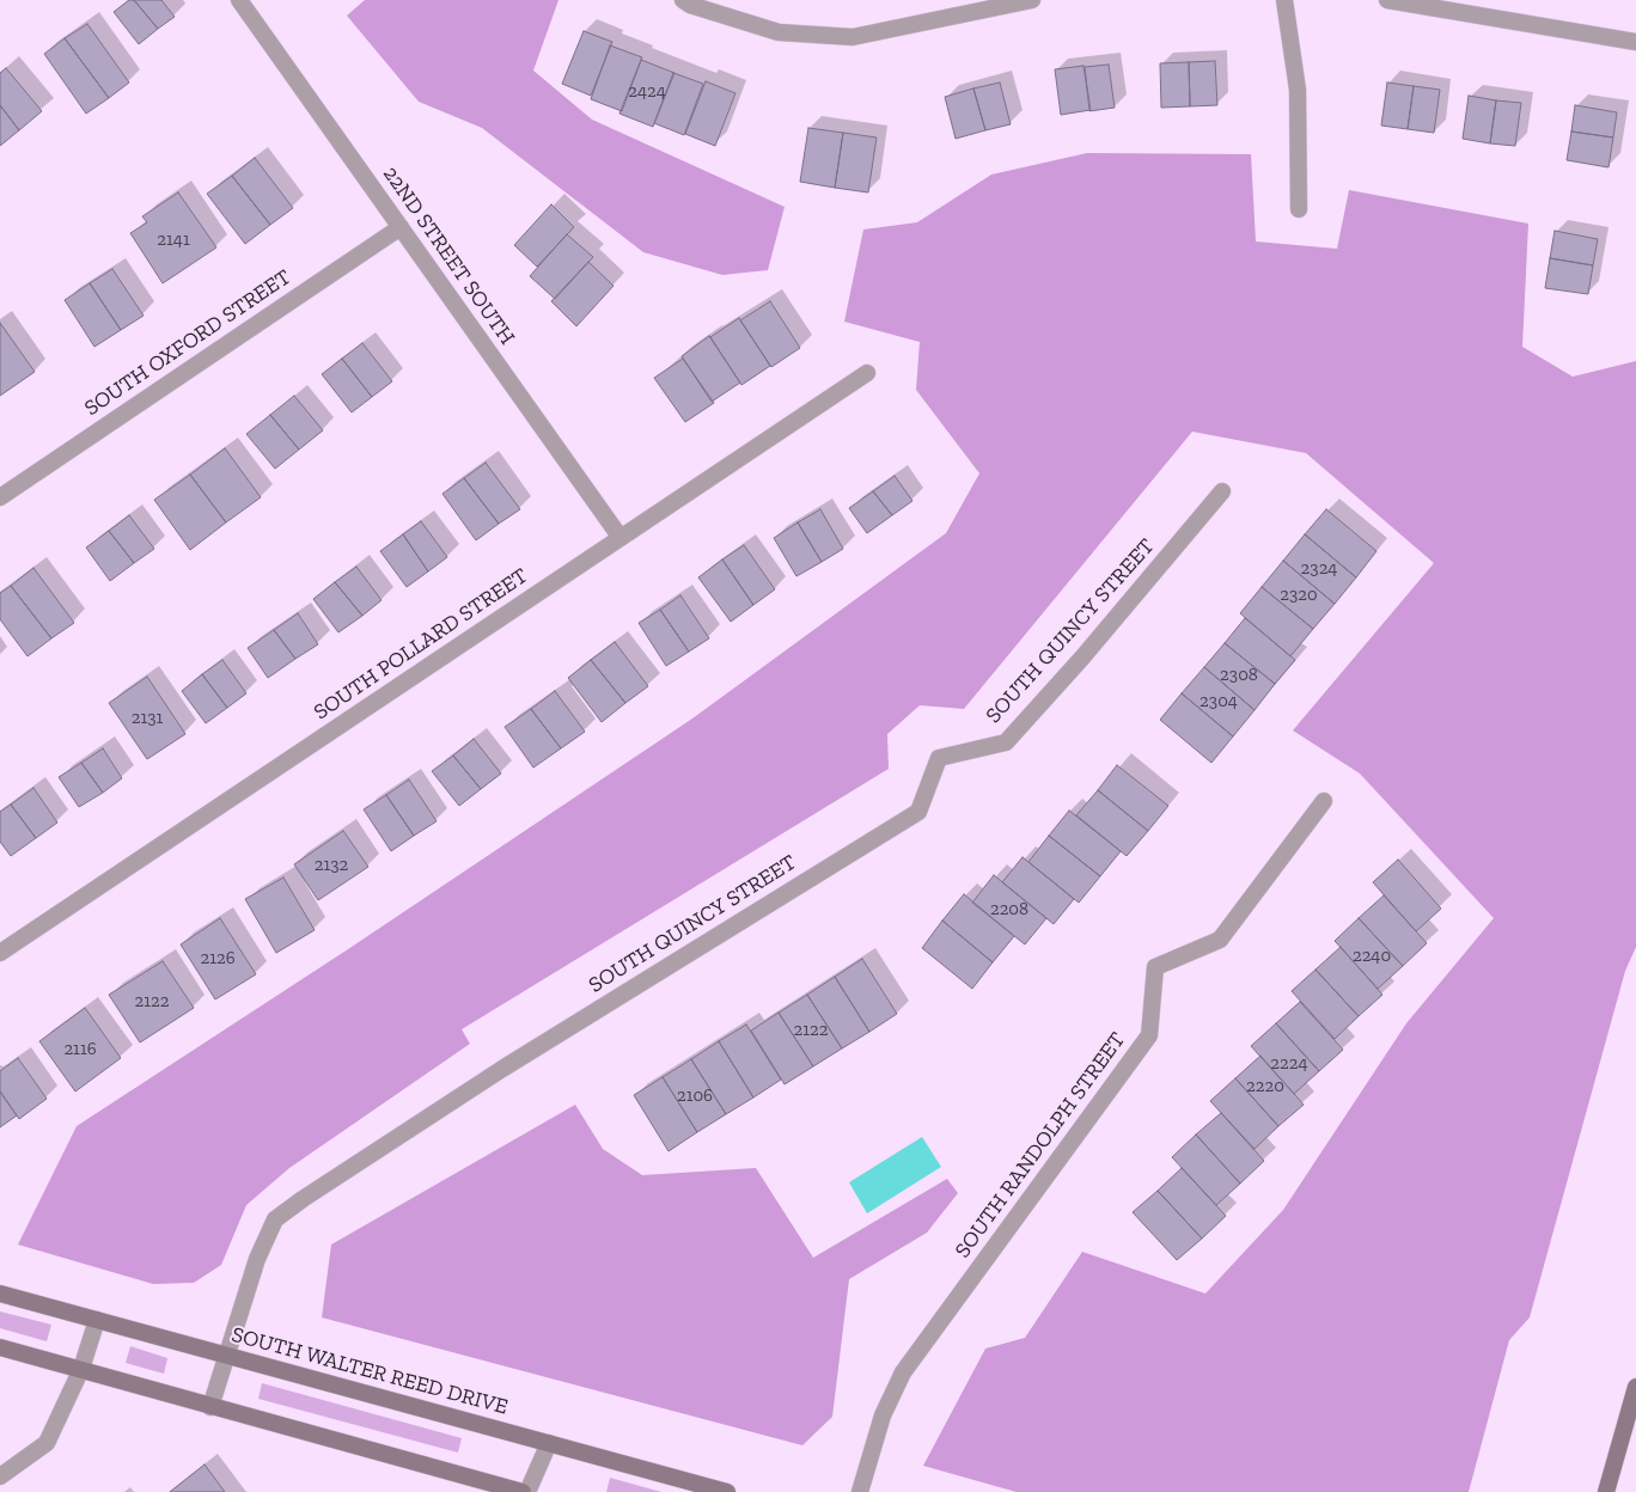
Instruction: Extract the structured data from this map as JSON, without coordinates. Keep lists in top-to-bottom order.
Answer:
{
  "streets": {
    "main road": ["SOUTH WALTER REED DRIVE"],
    "street": [
      "22ND STREET SOUTH",
      "SOUTH OXFORD STREET",
      "SOUTH QUINCY STREET",
      "SOUTH POLLARD STREET",
      "SOUTH RANDOLPH STREET"
    ]
  },
  "crossings": [
    ["22ND STREET SOUTH", "SOUTH OXFORD STREET"],
    ["22ND STREET SOUTH", "SOUTH POLLARD STREET"],
    ["SOUTH QUINCY STREET", "SOUTH WALTER REED DRIVE"]
  ],
  "house_numbers": [
    "2424",
    "2141",
    "2324",
    "2320",
    "2308",
    "2304",
    "2131",
    "2132",
    "2208",
    "2240",
    "2126",
    "2122",
    "2122",
    "2116",
    "2224",
    "2220",
    "2106"
  ]
}
